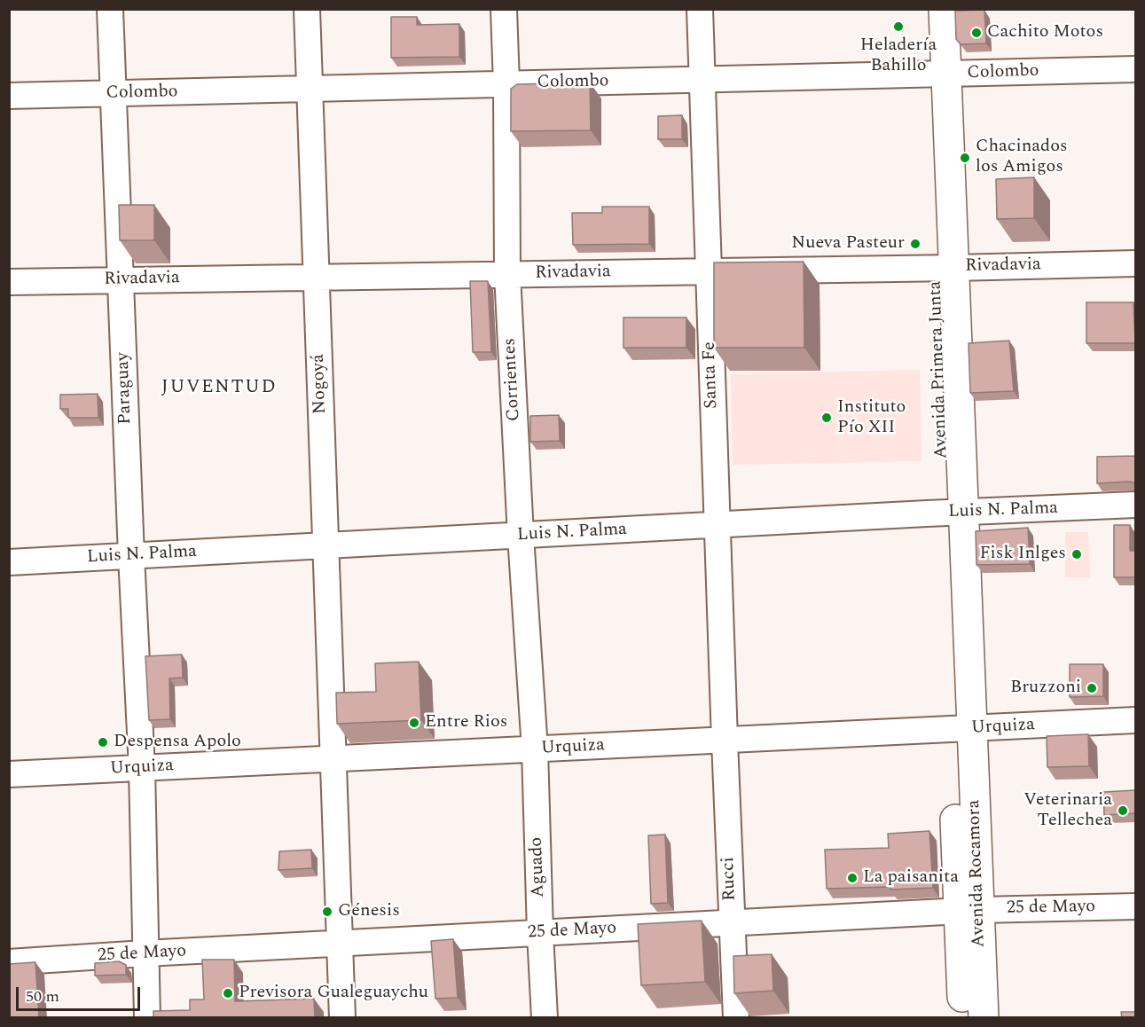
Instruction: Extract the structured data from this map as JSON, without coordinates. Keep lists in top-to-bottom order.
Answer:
{
  "streets": {
    "main road": ["Avenida Primera Junta", "Avenida Rocamora"],
    "street": [
      "Colombo",
      "Rivadavia",
      "Santa Fe",
      "Corrientes",
      "Nogoyá",
      "Paraguay",
      "Luis N. Palma",
      "Urquiza",
      "Aguado",
      "Rucci",
      "25 de Mayo"
    ]
  },
  "crossings": [
    ["Colombo", "Avenida Primera Junta"],
    ["Colombo", "Santa Fe"],
    ["Colombo", "Corrientes"],
    ["Colombo", "Nogoyá"],
    ["Colombo", "Paraguay"],
    ["Rivadavia", "Avenida Primera Junta"],
    ["Rivadavia", "Santa Fe"],
    ["Rivadavia", "Corrientes"],
    ["Rivadavia", "Nogoyá"],
    ["Rivadavia", "Paraguay"],
    ["Avenida Primera Junta", "Luis N. Palma"],
    ["Avenida Primera Junta", "Urquiza"],
    ["Avenida Primera Junta", "Avenida Rocamora"],
    ["Santa Fe", "Luis N. Palma"],
    ["Santa Fe", "Urquiza"],
    ["Santa Fe", "Rucci"],
    ["Corrientes", "Luis N. Palma"],
    ["Corrientes", "Urquiza"],
    ["Corrientes", "Aguado"],
    ["Nogoyá", "Luis N. Palma"],
    ["Nogoyá", "Urquiza"],
    ["Nogoyá", "25 de Mayo"],
    ["Paraguay", "Luis N. Palma"],
    ["Paraguay", "Urquiza"],
    ["Paraguay", "25 de Mayo"],
    ["Urquiza", "Aguado"],
    ["Urquiza", "Avenida Rocamora"],
    ["Urquiza", "Rucci"],
    ["Aguado", "25 de Mayo"],
    ["Avenida Rocamora", "25 de Mayo"],
    ["Rucci", "25 de Mayo"]
  ],
  "districts": ["JUVENTUD"],
  "places": [
    "Heladería Bahillo",
    "Cachito Motos",
    "Chacinados los Amigos",
    "Nueva Pasteur",
    "Instituto Pío XII",
    "Fisk Inlges",
    "Bruzzoni",
    "Entre Rios",
    "Despensa Apolo",
    "Veterinaria Tellechea",
    "La paisanita",
    "Génesis",
    "Previsora Gualeguaychu"
  ],
  "scale_bar": "50 m"
}
